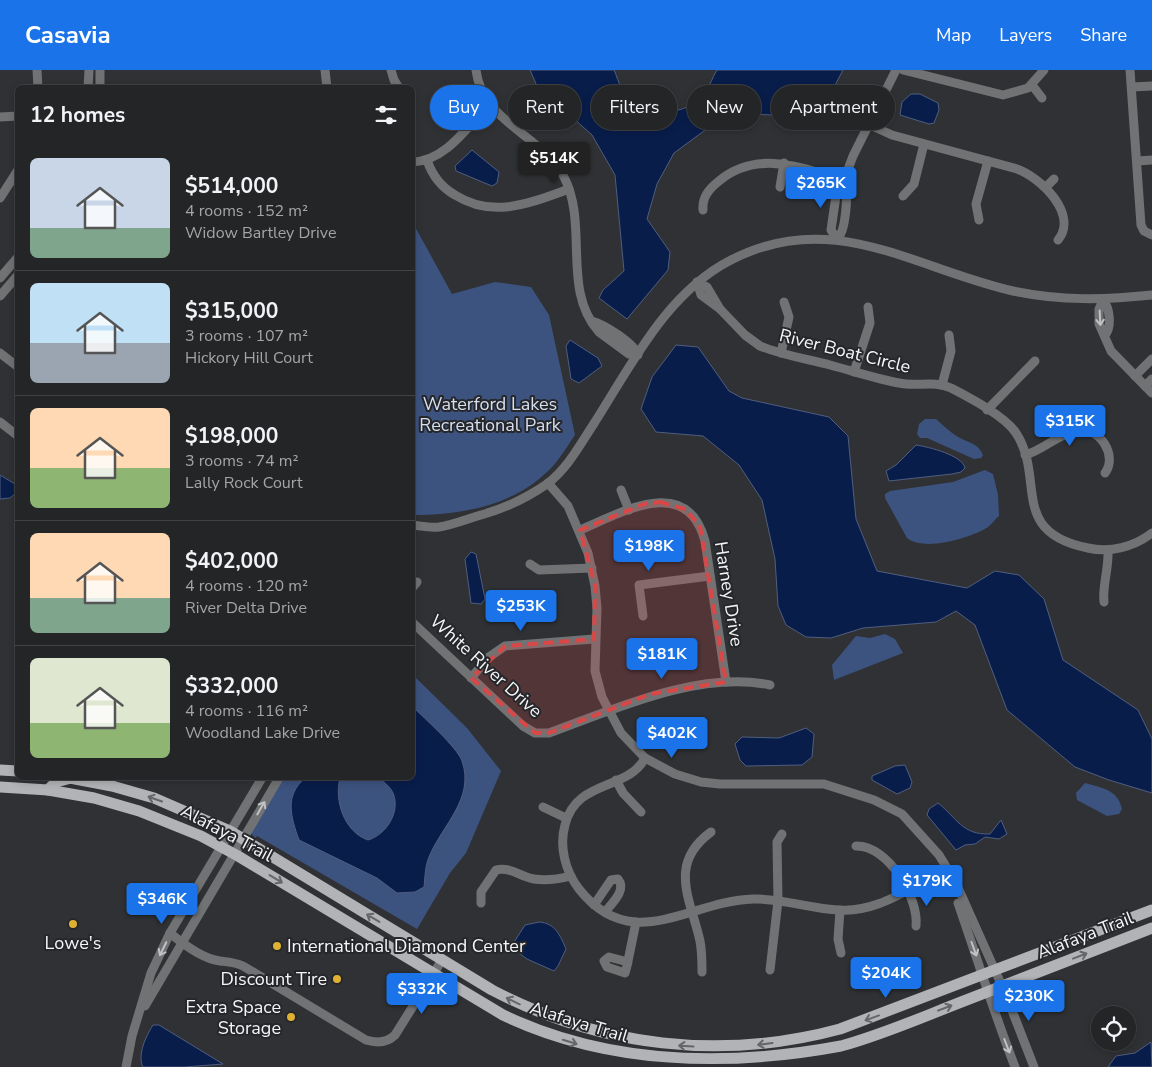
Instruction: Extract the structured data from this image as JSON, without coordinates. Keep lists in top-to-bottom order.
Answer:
{
  "streets": {
    "main road": ["Alafaya Trail"],
    "street": ["River Boat Circle", "Harney Drive", "White River Drive"]
  },
  "crossings": [
    ["Harney Drive", "White River Drive"]
  ],
  "parks": ["Waterford Lakes Recreational Park"],
  "places": [
    "Lowe's",
    "International Diamond Center",
    "Discount Tire",
    "Extra Space Storage"
  ],
  "page": {
    "header": "Casavia",
    "nav": ["Map", "Layers", "Share"],
    "chip": [
      "Buy",
      "Rent",
      "Filters",
      "New",
      "Apartment"
    ],
    "heading": "12 homes",
    "price": [
      "$514K",
      "$265K",
      "$315K",
      "$198K",
      "$253K",
      "$181K",
      "$402K",
      "$179K",
      "$346K",
      "$204K",
      "$332K",
      "$230K"
    ],
    "list": [
      {
        "name": "$514,000",
        "note": "4 rooms · 152 m² · Widow Bartley Drive"
      },
      {
        "name": "$315,000",
        "note": "3 rooms · 107 m² · Hickory Hill Court"
      },
      {
        "name": "$198,000",
        "note": "3 rooms · 74 m² · Lally Rock Court"
      },
      {
        "name": "$402,000",
        "note": "4 rooms · 120 m² · River Delta Drive"
      },
      {
        "name": "$332,000",
        "note": "4 rooms · 116 m² · Woodland Lake Drive"
      }
    ]
  }
}
